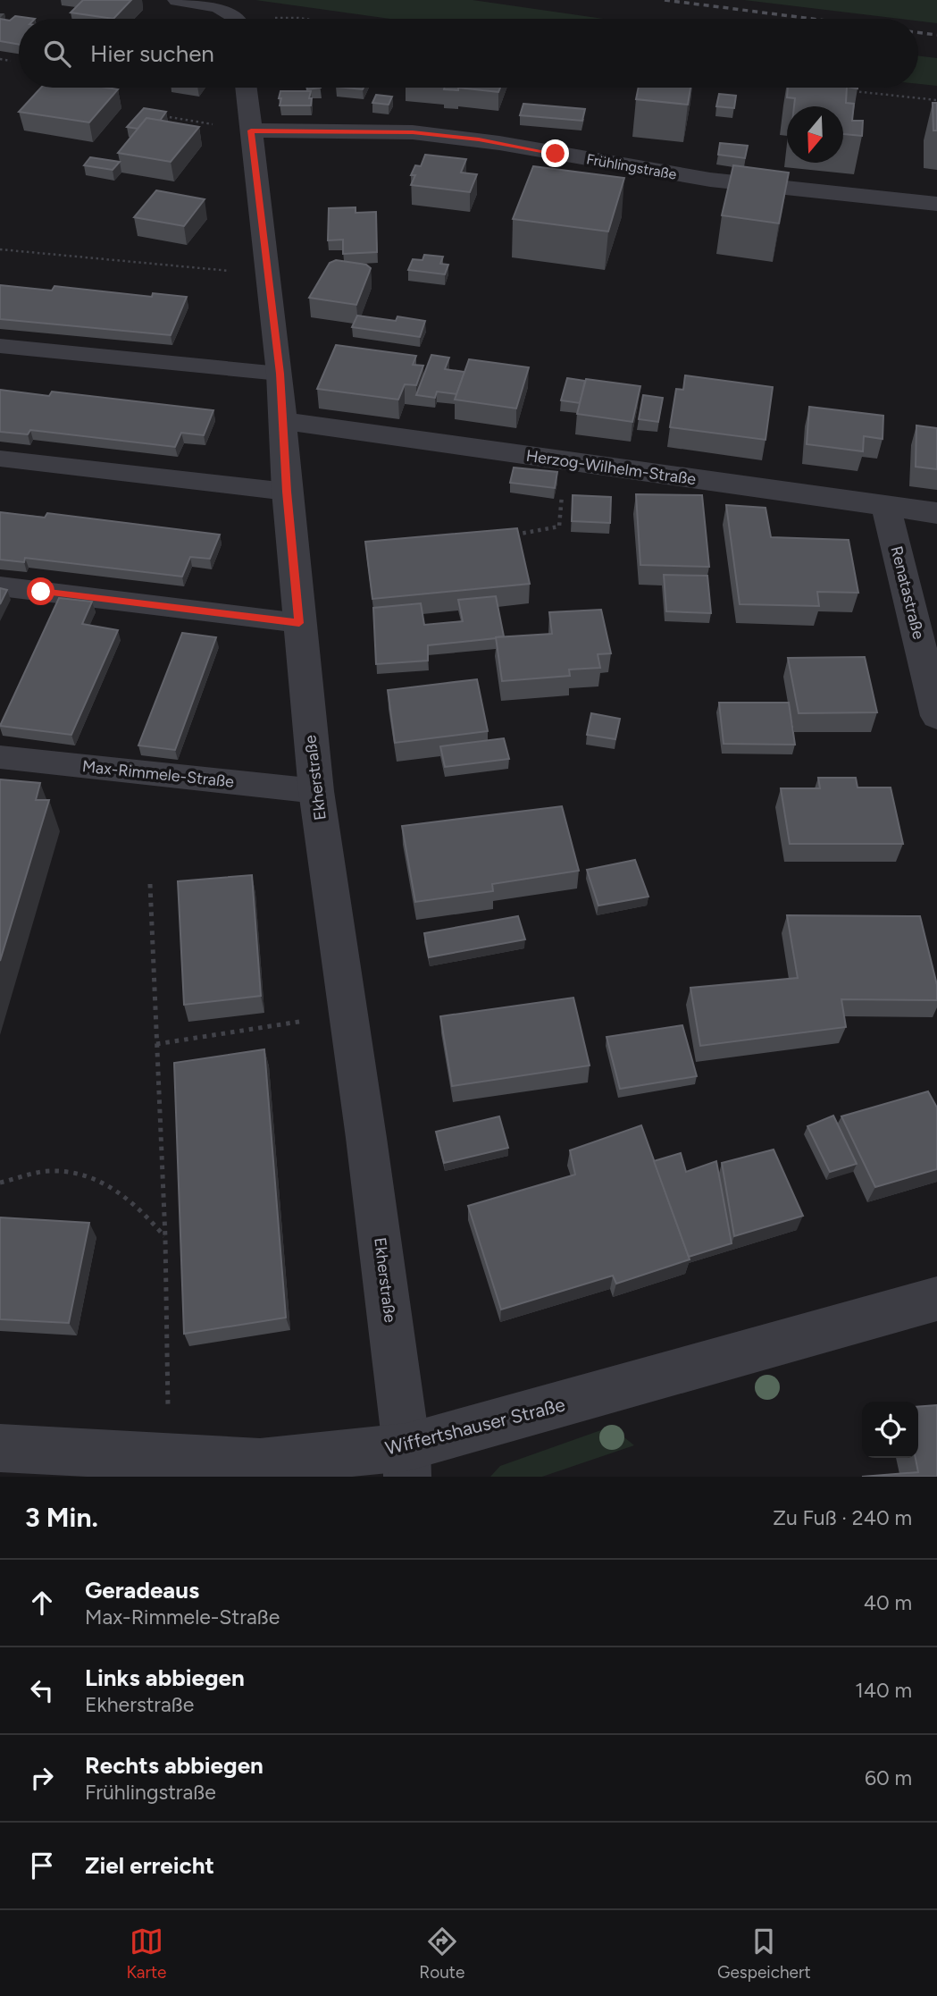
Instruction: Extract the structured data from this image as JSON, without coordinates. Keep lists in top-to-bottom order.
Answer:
{
  "streets": {
    "street": [
      "Frühlingstraße",
      "Herzog-Wilhelm-Straße",
      "Renatastraße",
      "Ekherstraße",
      "Wiffertshauser Straße"
    ],
    "lane": ["Max-Rimmele-Straße"]
  },
  "crossings": [
    ["Frühlingstraße", "Ekherstraße"],
    ["Herzog-Wilhelm-Straße", "Renatastraße"],
    ["Herzog-Wilhelm-Straße", "Ekherstraße"],
    ["Max-Rimmele-Straße", "Ekherstraße"],
    ["Ekherstraße", "Wiffertshauser Straße"]
  ],
  "north": "bottom",
  "page": {
    "search": "Hier suchen",
    "heading": ["3 Min.", "Zu Fuß · 240 m"],
    "list": [
      ["Geradeaus", "Max-Rimmele-Straße", "40 m"],
      ["Links abbiegen", "Ekherstraße", "140 m"],
      ["Rechts abbiegen", "Frühlingstraße", "60 m"],
      "Ziel erreicht"
    ],
    "nav": ["Karte", "Route", "Gespeichert"]
  }
}
